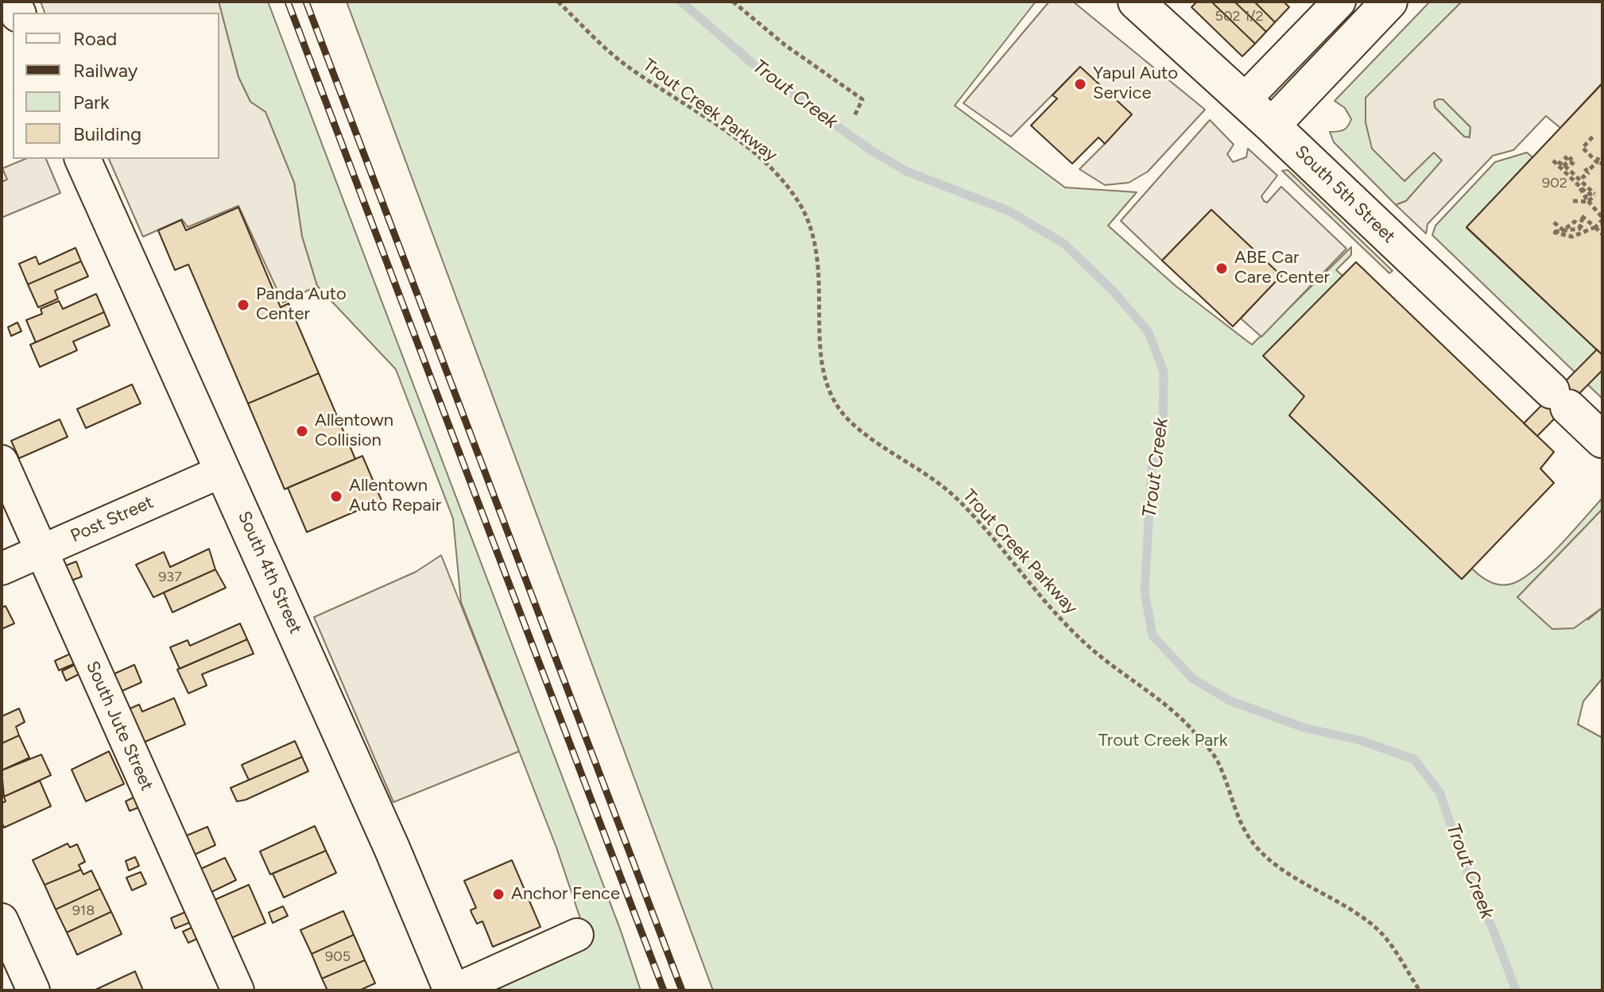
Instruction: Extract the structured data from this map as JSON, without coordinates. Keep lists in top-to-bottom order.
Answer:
{
  "streets": {
    "main road": ["South 5th Street", "South 4th Street"],
    "street": ["Post Street", "South Jute Street"],
    "path": ["Trout Creek Parkway"]
  },
  "crossings": [
    ["Post Street", "South 4th Street"],
    ["Post Street", "South Jute Street"]
  ],
  "water": ["Trout Creek"],
  "parks": ["Trout Creek Park"],
  "places": [
    "Yapul Auto Service",
    "ABE Car Care Center",
    "Panda Auto Center",
    "Allentown Collision",
    "Allentown Auto Repair",
    "Anchor Fence"
  ],
  "house_numbers": [
    "502 1/2",
    "902",
    "937",
    "918",
    "905"
  ],
  "legend": [
    "Road",
    "Railway",
    "Park",
    "Building"
  ]
}
